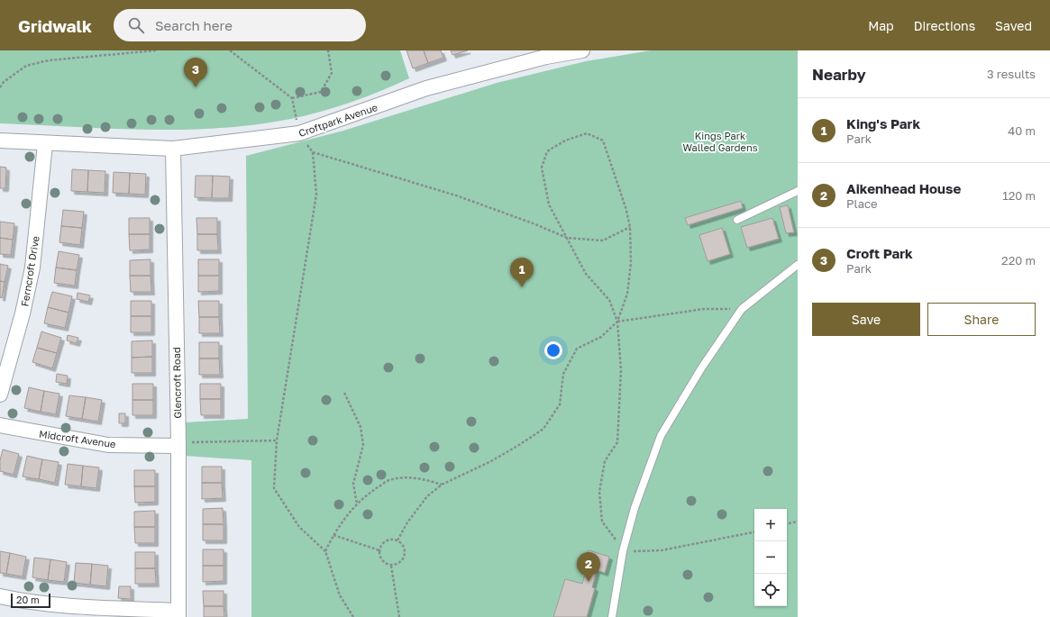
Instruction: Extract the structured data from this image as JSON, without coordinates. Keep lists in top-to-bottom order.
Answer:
{
  "streets": {
    "street": [
      "Croftpark Avenue",
      "Ferncroft Drive",
      "Glencroft Road",
      "Midcroft Avenue"
    ]
  },
  "crossings": [
    ["Croftpark Avenue", "Ferncroft Drive"],
    ["Croftpark Avenue", "Glencroft Road"],
    ["Glencroft Road", "Midcroft Avenue"]
  ],
  "parks": ["Kings Park Walled Gardens"],
  "scale_bar": "20 m",
  "page": {
    "header": "Gridwalk",
    "search": "Search here",
    "nav": ["Map", "Directions", "Saved"],
    "heading": ["Nearby", "3 results"],
    "pins": ["3", "1", "2"],
    "list": [
      {
        "mark": "1",
        "name": "King's Park",
        "note": "Park",
        "value": "40 m"
      },
      {
        "mark": "2",
        "name": "Aikenhead House",
        "note": "Place",
        "value": "120 m"
      },
      {
        "mark": "3",
        "name": "Croft Park",
        "note": "Park",
        "value": "220 m"
      }
    ],
    "buttons": ["Save", "Share"],
    "map_buttons": ["+", "−"],
    "scale": "20 m"
  }
}
